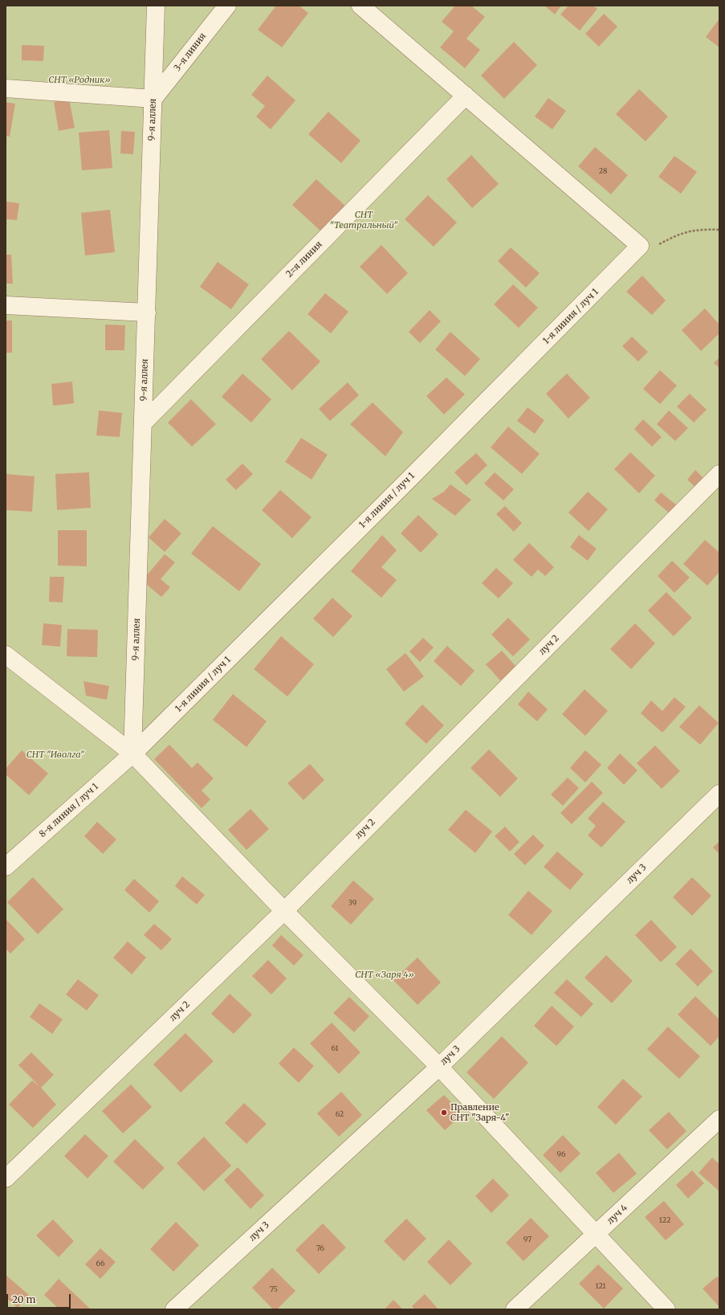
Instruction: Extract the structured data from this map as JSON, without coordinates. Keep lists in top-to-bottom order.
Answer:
{
  "streets": {
    "street": [
      "3-я линия",
      "9-я аллея",
      "2=я линия",
      "1-я линия / луч 1",
      "луч 2",
      "8-я линия / луч 1",
      "луч 3",
      "луч 4"
    ]
  },
  "crossings": [
    ["3-я линия", "9-я аллея"],
    ["9-я аллея", "2=я линия"],
    ["9-я аллея", "1-я линия / луч 1"],
    ["9-я аллея", "8-я линия / луч 1"],
    ["1-я линия / луч 1", "8-я линия / луч 1"]
  ],
  "parks": [
    "СНТ «Родник»",
    "СНТ \"Театральный\"",
    "СНТ \"Иволга\"",
    "СНТ «Заря 4»"
  ],
  "places": ["Правление СНТ \"Заря-4\""],
  "house_numbers": [
    "28",
    "39",
    "61",
    "62",
    "96",
    "122",
    "97",
    "76",
    "66",
    "121",
    "75"
  ],
  "scale_bar": "20 m"
}
